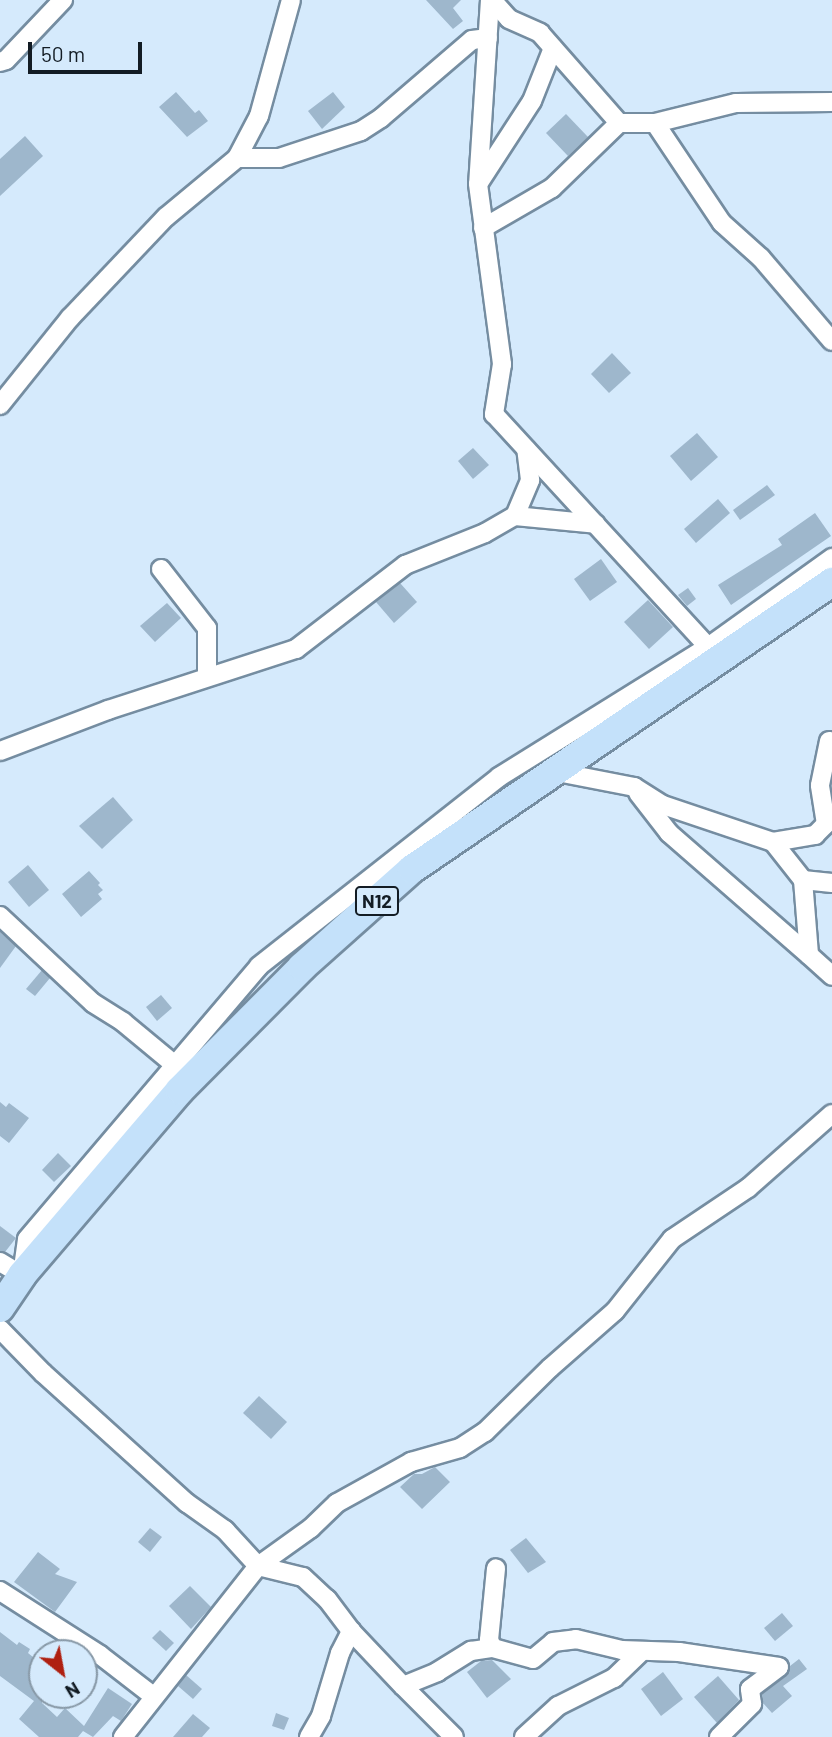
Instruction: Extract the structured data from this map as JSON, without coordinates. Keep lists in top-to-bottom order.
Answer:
{
  "streets": {
    "main road": ["N12"]
  },
  "scale_bar": "50 m",
  "north": "bottom right"
}
